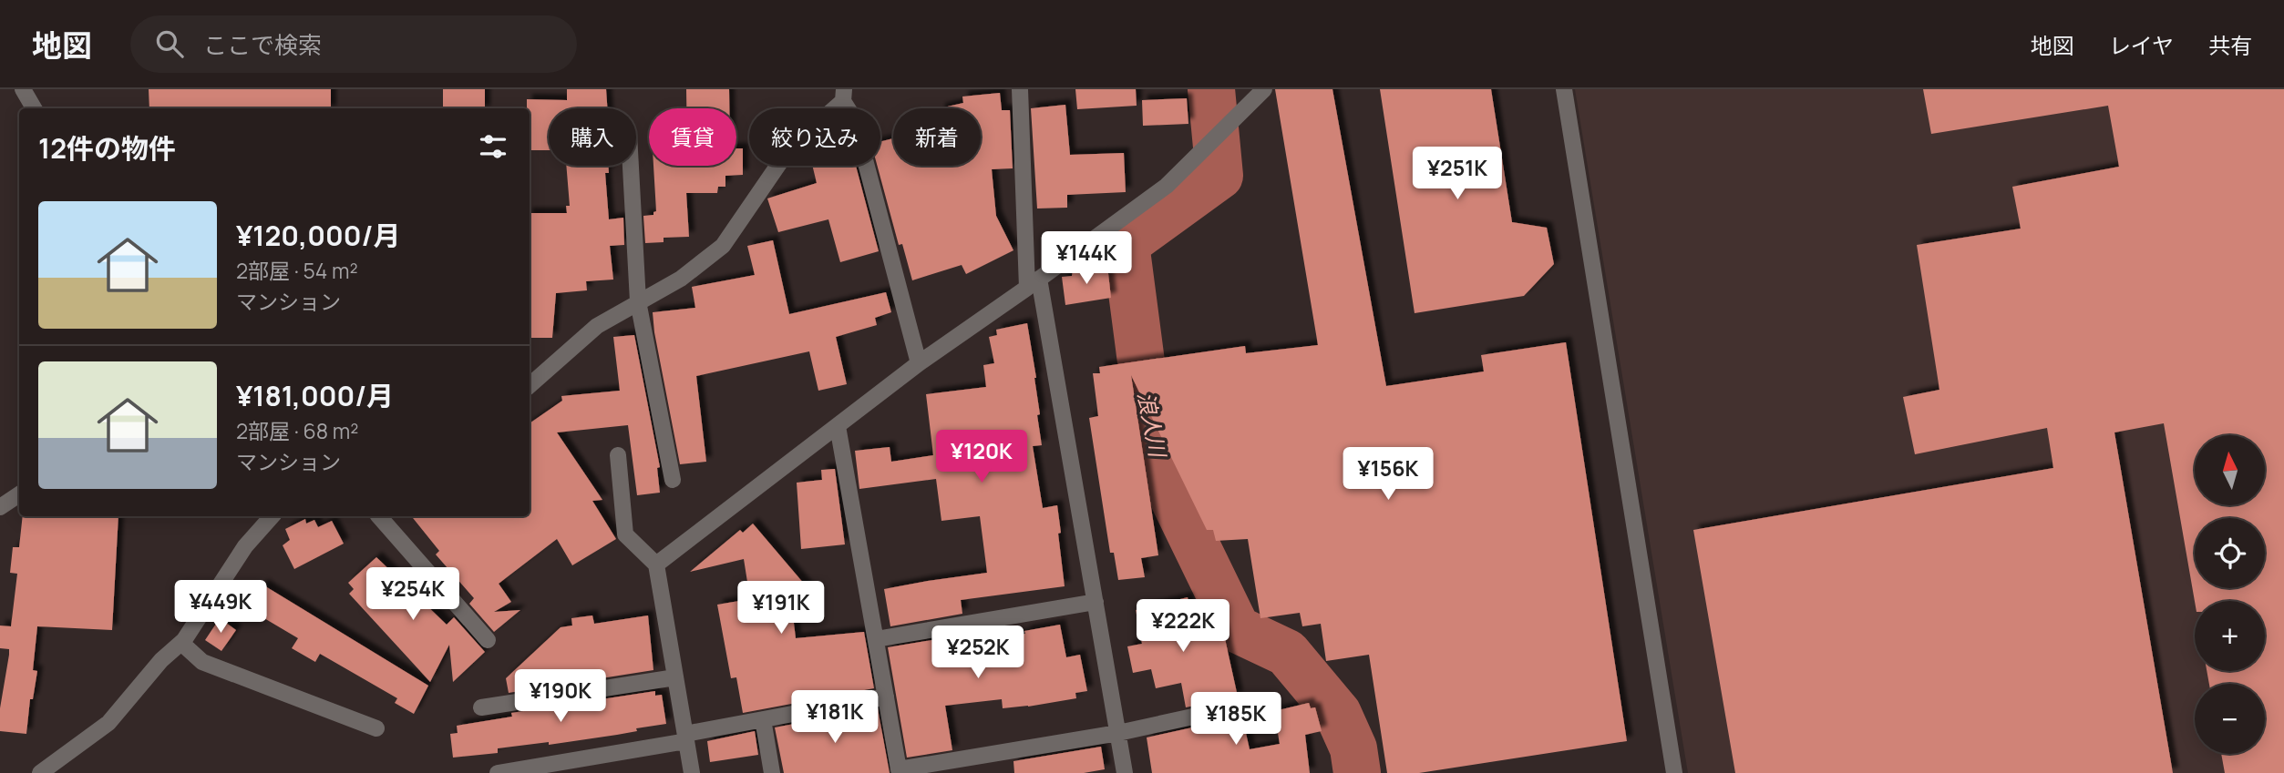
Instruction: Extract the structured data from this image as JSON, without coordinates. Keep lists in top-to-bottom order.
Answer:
{
  "water": ["浪人川"],
  "north": "top",
  "page": {
    "header": "地図",
    "search": "ここで検索",
    "nav": ["地図", "レイヤ", "共有"],
    "chip": [
      "購入",
      "賃貸",
      "絞り込み",
      "新着"
    ],
    "heading": "12件の物件",
    "price": [
      "¥251K",
      "¥144K",
      "¥120K",
      "¥156K",
      "¥254K",
      "¥449K",
      "¥191K",
      "¥222K",
      "¥252K",
      "¥190K",
      "¥181K",
      "¥185K"
    ],
    "list": [
      {
        "name": "¥120,000/月",
        "note": "2部屋 · 54 m² · マンション"
      },
      {
        "name": "¥181,000/月",
        "note": "2部屋 · 68 m² · マンション"
      }
    ],
    "map_buttons": ["+", "−"]
  }
}
